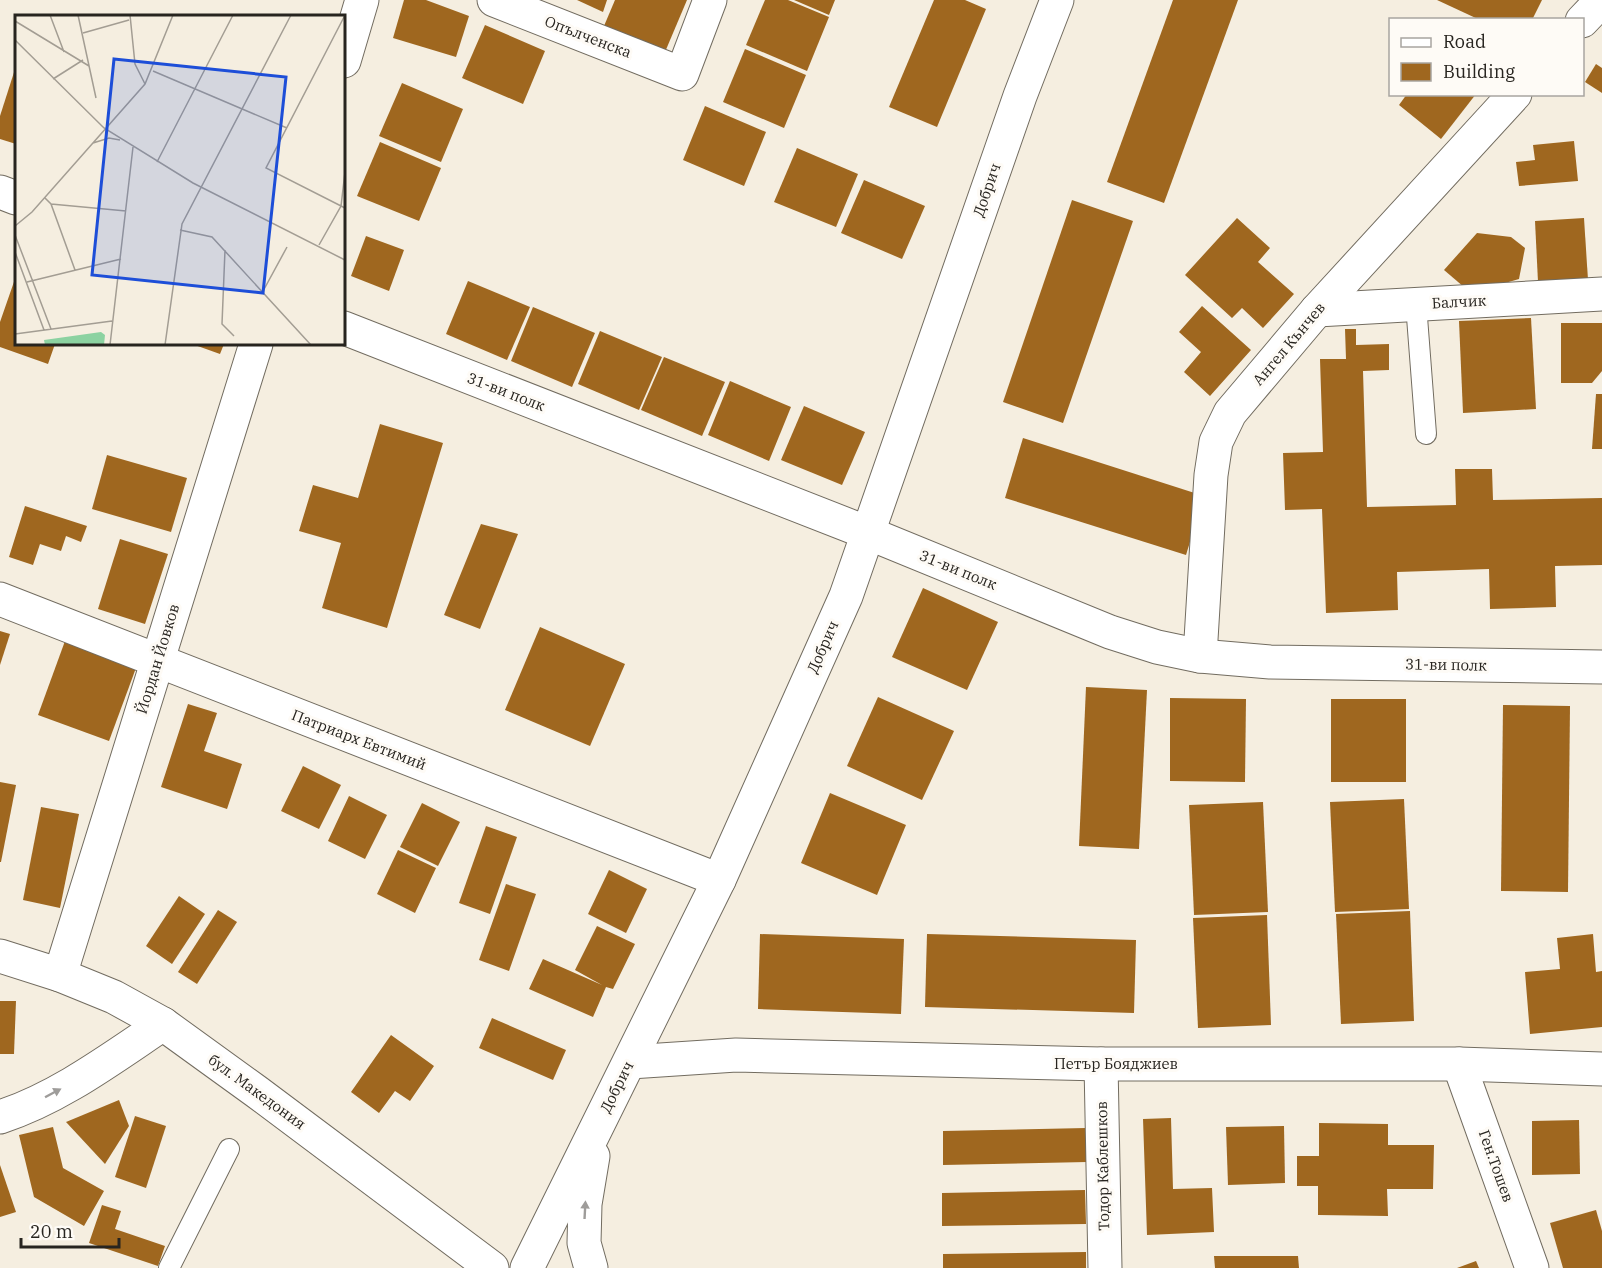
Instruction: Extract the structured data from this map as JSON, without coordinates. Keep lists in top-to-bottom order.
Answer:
{
  "streets": {
    "street": [
      "Опълченска",
      "Добрич",
      "Балчик",
      "Ангел Кънчев",
      "31-ви полк",
      "Йордан Йовков",
      "Патриарх Евтимий",
      "Петър Бояджиев",
      "бул. Македония",
      "Тодор Каблешков",
      "Ген.Тошев"
    ]
  },
  "crossings": [
    ["Добрич", "31-ви полк"],
    ["Добрич", "Патриарх Евтимий"],
    ["Добрич", "Петър Бояджиев"],
    ["Балчик", "Ангел Кънчев"],
    ["Ангел Кънчев", "31-ви полк"],
    ["Йордан Йовков", "Патриарх Евтимий"],
    ["Йордан Йовков", "бул. Македония"],
    ["Петър Бояджиев", "Тодор Каблешков"],
    ["Петър Бояджиев", "Ген.Тошев"]
  ],
  "legend": ["Road", "Building"],
  "scale_bar": "20 m"
}
